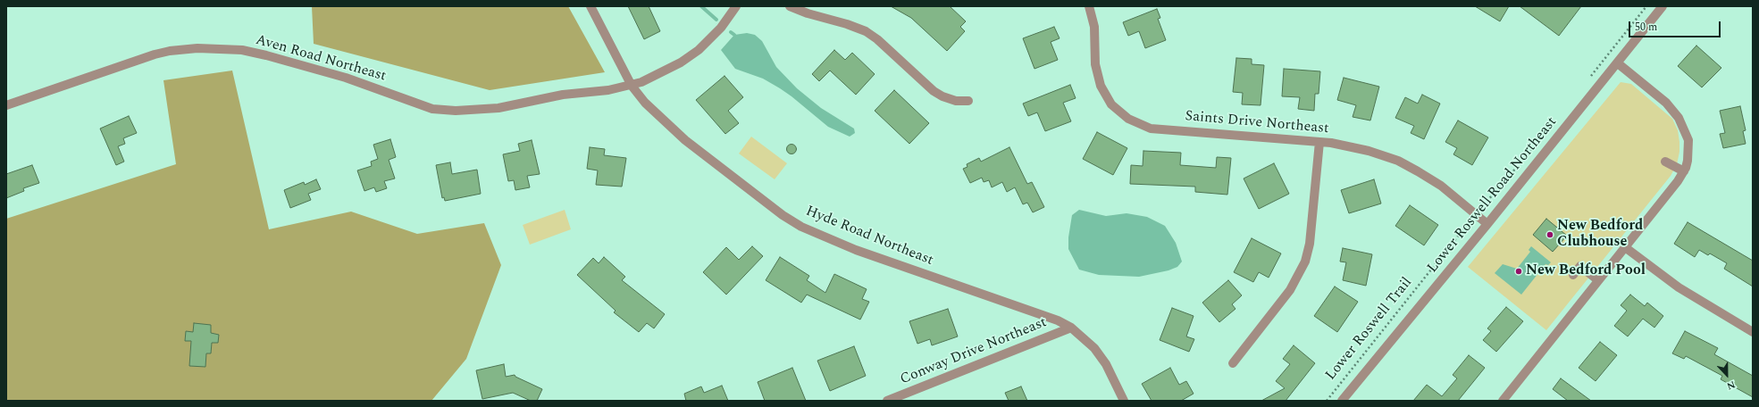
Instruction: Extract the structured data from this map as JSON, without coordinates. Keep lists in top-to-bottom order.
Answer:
{
  "streets": {
    "street": [
      "Aven Road Northeast",
      "Saints Drive Northeast",
      "Lower Roswell Road Northeast",
      "Hyde Road Northeast",
      "Conway Drive Northeast"
    ],
    "path": ["Lower Roswell Trail"]
  },
  "crossings": [
    ["Aven Road Northeast", "Hyde Road Northeast"],
    ["Saints Drive Northeast", "Lower Roswell Road Northeast"],
    ["Saints Drive Northeast", "Lower Roswell Trail"],
    ["Hyde Road Northeast", "Conway Drive Northeast"]
  ],
  "places": ["New Bedford Clubhouse", "New Bedford Pool"],
  "scale_bar": "50 m",
  "north": "bottom"
}
